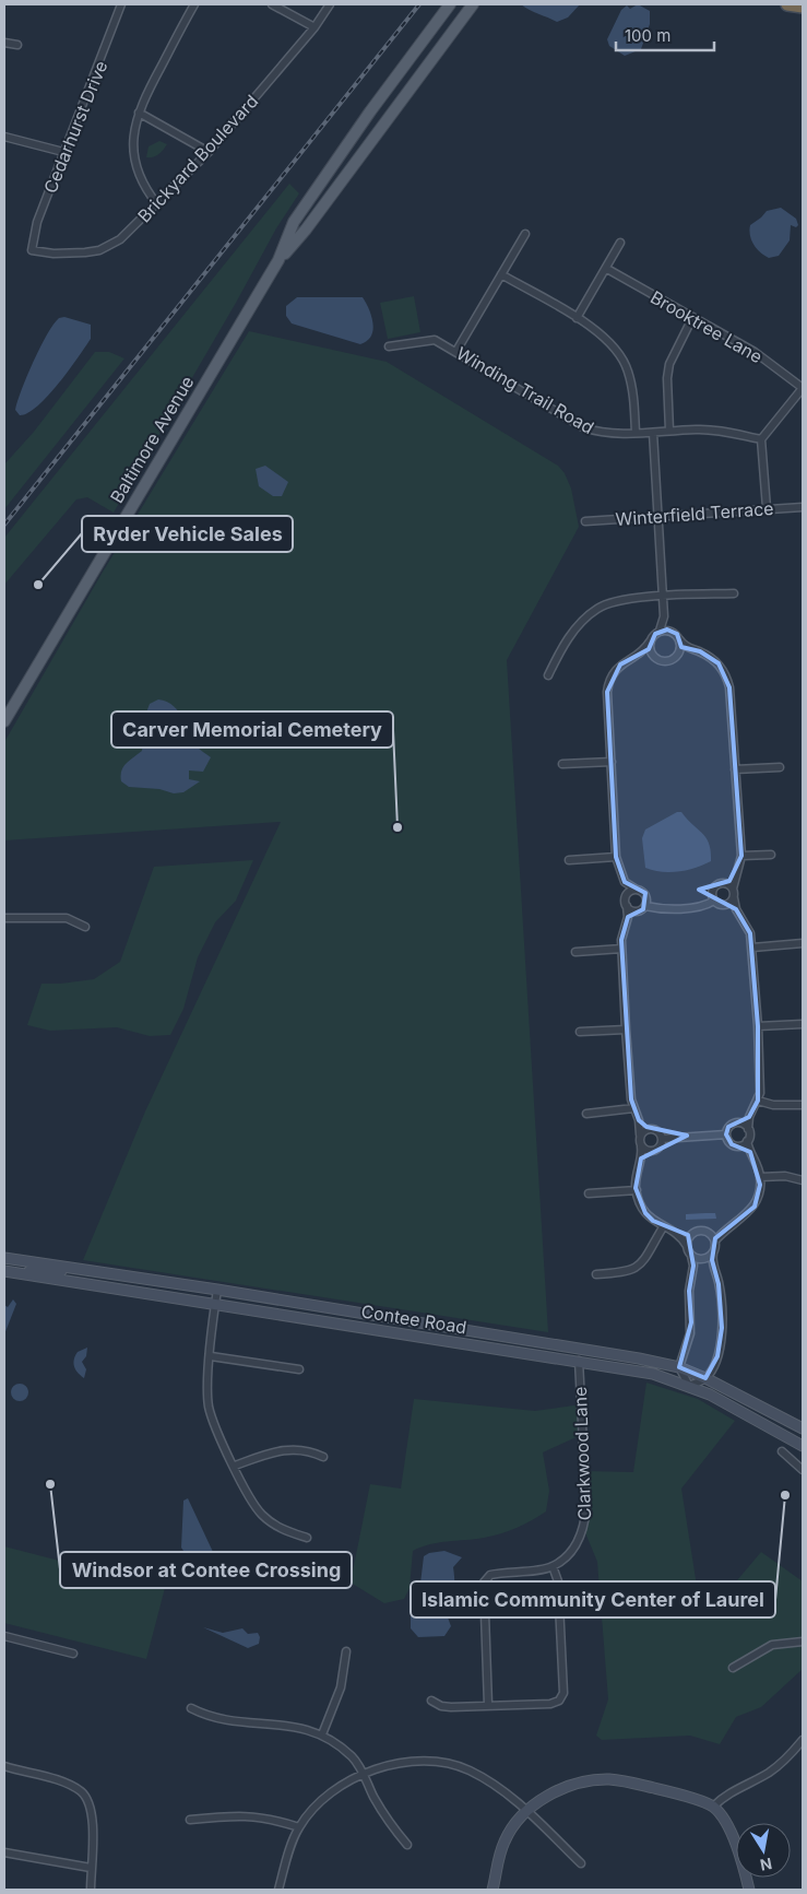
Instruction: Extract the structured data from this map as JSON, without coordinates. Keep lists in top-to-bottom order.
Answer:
{
  "streets": {
    "main road": ["Baltimore Avenue"],
    "street": [
      "Cedarhurst Drive",
      "Brickyard Boulevard",
      "Brooktree Lane",
      "Winding Trail Road",
      "Winterfield Terrace",
      "Contee Road",
      "Clarkwood Lane"
    ]
  },
  "crossings": [
    ["Cedarhurst Drive", "Brickyard Boulevard"],
    ["Contee Road", "Clarkwood Lane"]
  ],
  "places": [
    "Ryder Vehicle Sales",
    "Carver Memorial Cemetery",
    "Windsor at Contee Crossing",
    "Islamic Community Center of Laurel"
  ],
  "scale_bar": "100 m",
  "north": "bottom"
}
